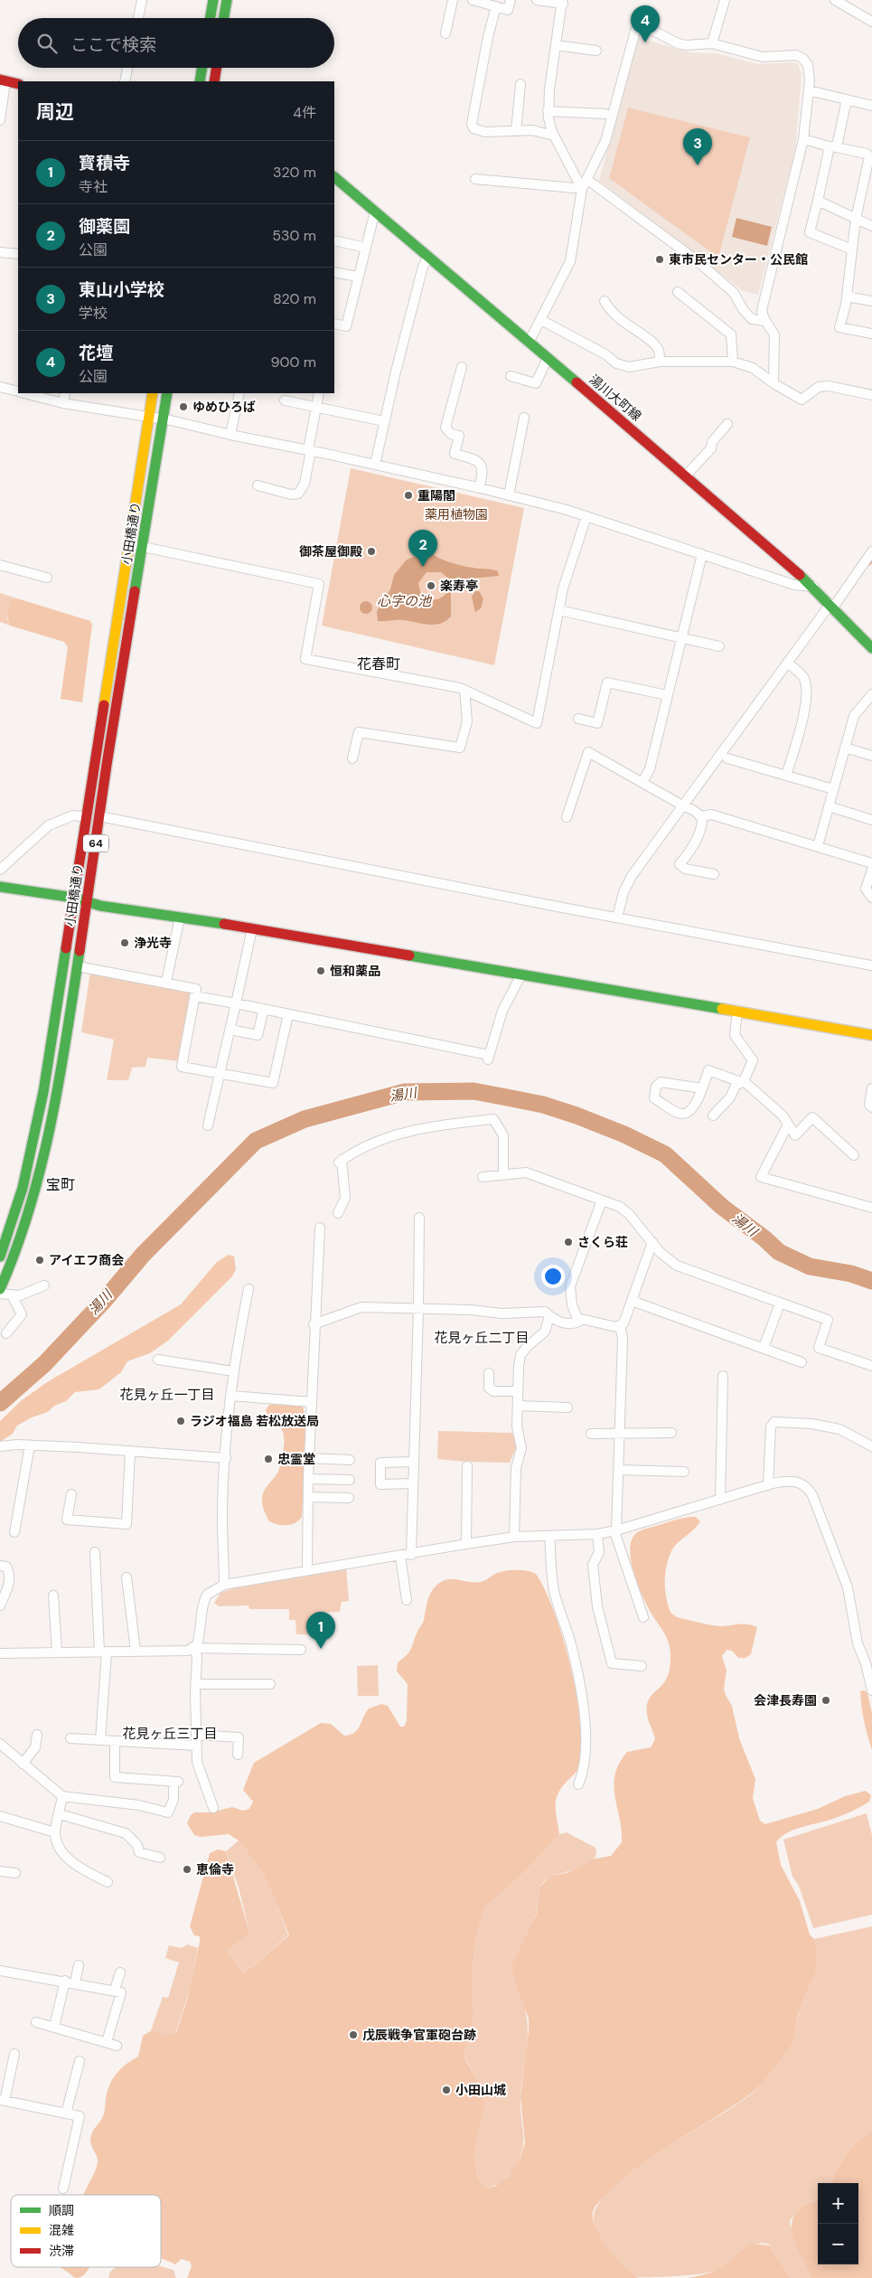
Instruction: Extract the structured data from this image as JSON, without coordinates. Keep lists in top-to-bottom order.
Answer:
{
  "streets": {
    "main road": ["湯川大町線", "小田橋通り", "64"]
  },
  "districts": [
    "花春町",
    "宝町",
    "花見ヶ丘二丁目",
    "花見ヶ丘一丁目",
    "花見ヶ丘三丁目"
  ],
  "water": ["心字の池", "湯川"],
  "parks": ["薬用植物園"],
  "places": [
    "東市民センター・公民館",
    "ゆめひろば",
    "重陽閣",
    "御茶屋御殿",
    "楽寿亭",
    "浄光寺",
    "恒和薬品",
    "さくら荘",
    "アイエフ商会",
    "ラジオ福島 若松放送局",
    "忠霊堂",
    "会津長寿園",
    "恵倫寺",
    "戊辰戦争官軍砲台跡",
    "小田山城"
  ],
  "legend": ["順調", "混雑", "渋滞"],
  "page": {
    "pins": [
      "4",
      "3",
      "2",
      "1"
    ],
    "search": "ここで検索",
    "heading": ["周辺", "4件"],
    "list": [
      {
        "mark": "1",
        "name": "寳積寺",
        "note": "寺社",
        "value": "320 m"
      },
      {
        "mark": "2",
        "name": "御薬園",
        "note": "公園",
        "value": "530 m"
      },
      {
        "mark": "3",
        "name": "東山小学校",
        "note": "学校",
        "value": "820 m"
      },
      {
        "mark": "4",
        "name": "花壇",
        "note": "公園",
        "value": "900 m"
      }
    ],
    "map_buttons": ["+", "−"]
  }
}
